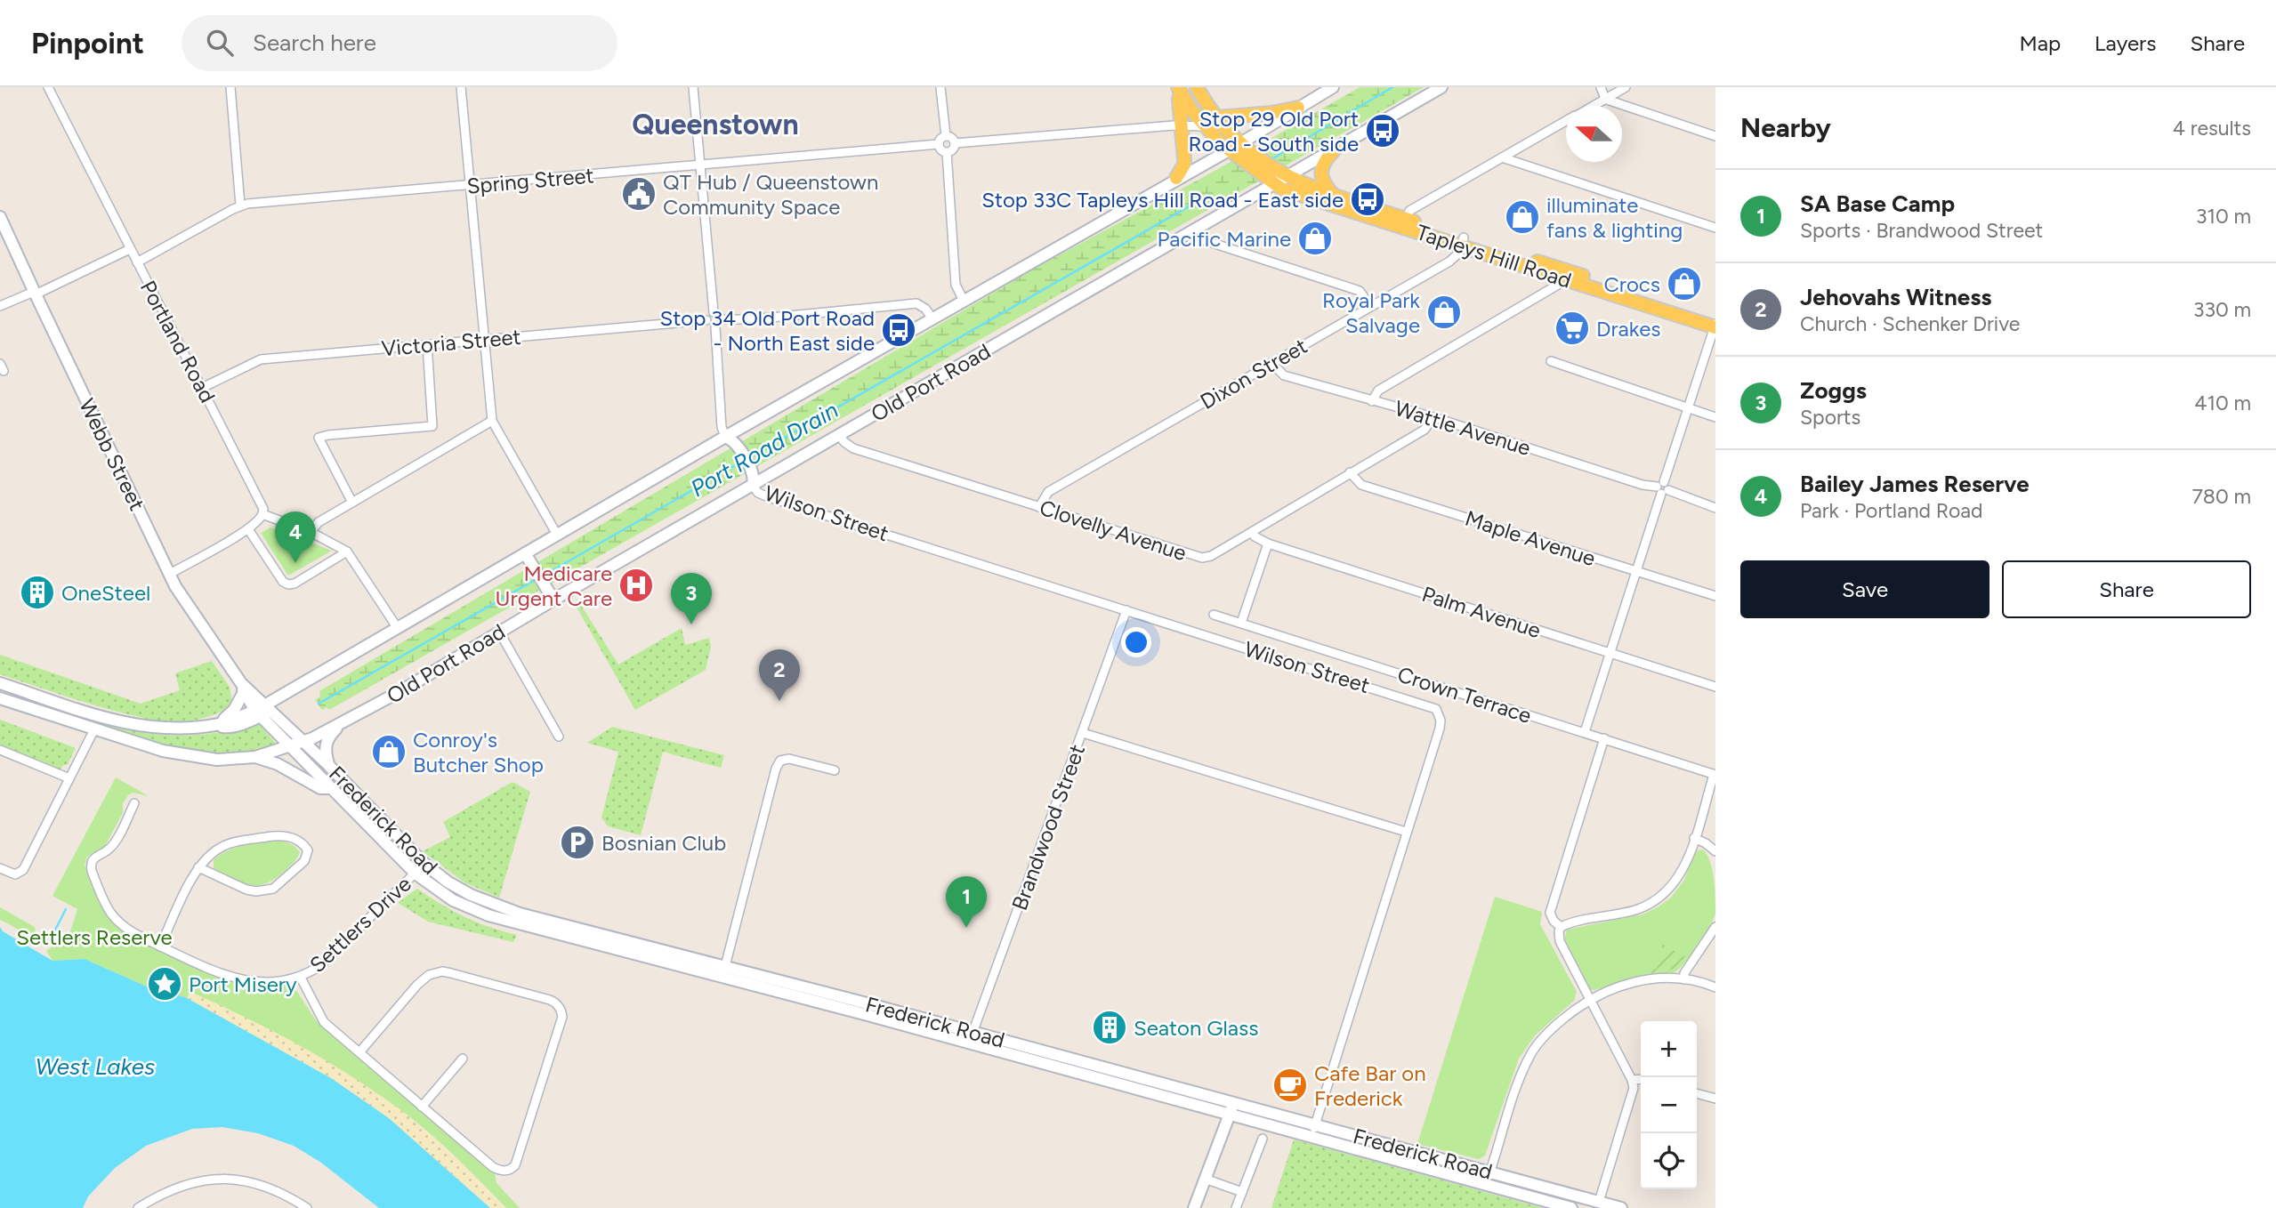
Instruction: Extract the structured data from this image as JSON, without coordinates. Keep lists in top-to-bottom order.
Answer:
{
  "streets": {
    "main road": [
      "Tapleys Hill Road",
      "Old Port Road",
      "Webb Street",
      "Frederick Road"
    ],
    "street": [
      "Spring Street",
      "Portland Road",
      "Victoria Street",
      "Dixon Street",
      "Wattle Avenue",
      "Wilson Street",
      "Clovelly Avenue",
      "Maple Avenue",
      "Palm Avenue",
      "Crown Terrace",
      "Brandwood Street",
      "Settlers Drive"
    ]
  },
  "crossings": [
    ["Spring Street", "Portland Road"],
    ["Tapleys Hill Road", "Dixon Street"],
    ["Tapleys Hill Road", "Old Port Road"],
    ["Portland Road", "Victoria Street"],
    ["Dixon Street", "Wattle Avenue"],
    ["Dixon Street", "Clovelly Avenue"],
    ["Old Port Road", "Wilson Street"],
    ["Old Port Road", "Clovelly Avenue"],
    ["Old Port Road", "Frederick Road"],
    ["Wattle Avenue", "Clovelly Avenue"],
    ["Webb Street", "Frederick Road"],
    ["Wilson Street", "Frederick Road"],
    ["Wilson Street", "Brandwood Street"],
    ["Clovelly Avenue", "Maple Avenue"],
    ["Clovelly Avenue", "Palm Avenue"],
    ["Frederick Road", "Brandwood Street"],
    ["Frederick Road", "Settlers Drive"]
  ],
  "districts": ["Queenstown"],
  "water": ["Port Road Drain", "West Lakes"],
  "parks": ["Settlers Reserve"],
  "places": {
    "bus stop": ["Stop 29 Old Port Road - South side", "Stop 33C Tapleys Hill Road - East side", "Stop 34 Old Port Road - North East side"],
    "public building": ["QT Hub / Queenstown Community Space"],
    "shop": [
      "illuminate fans & lighting",
      "Pacific Marine",
      "Crocs",
      "Royal Park Salvage",
      "Conroy's Butcher Shop"
    ],
    "supermarket": ["Drakes"],
    "hospital": ["Medicare Urgent Care"],
    "building": ["OneSteel", "Seaton Glass"],
    "parking": ["Bosnian Club"],
    "place": ["Port Misery"],
    "cafe": ["Cafe Bar on Frederick"]
  },
  "north": "left",
  "page": {
    "header": "Pinpoint",
    "search": "Search here",
    "nav": ["Map", "Layers", "Share"],
    "heading": ["Nearby", "4 results"],
    "list": [
      {
        "mark": "1",
        "name": "SA Base Camp",
        "note": "Sports · Brandwood Street",
        "value": "310 m"
      },
      {
        "mark": "2",
        "name": "Jehovahs Witness",
        "note": "Church · Schenker Drive",
        "value": "330 m"
      },
      {
        "mark": "3",
        "name": "Zoggs",
        "note": "Sports",
        "value": "410 m"
      },
      {
        "mark": "4",
        "name": "Bailey James Reserve",
        "note": "Park · Portland Road",
        "value": "780 m"
      }
    ],
    "pins": [
      "4",
      "3",
      "2",
      "1"
    ],
    "buttons": ["Save", "Share"],
    "map_buttons": ["+", "−"]
  }
}
